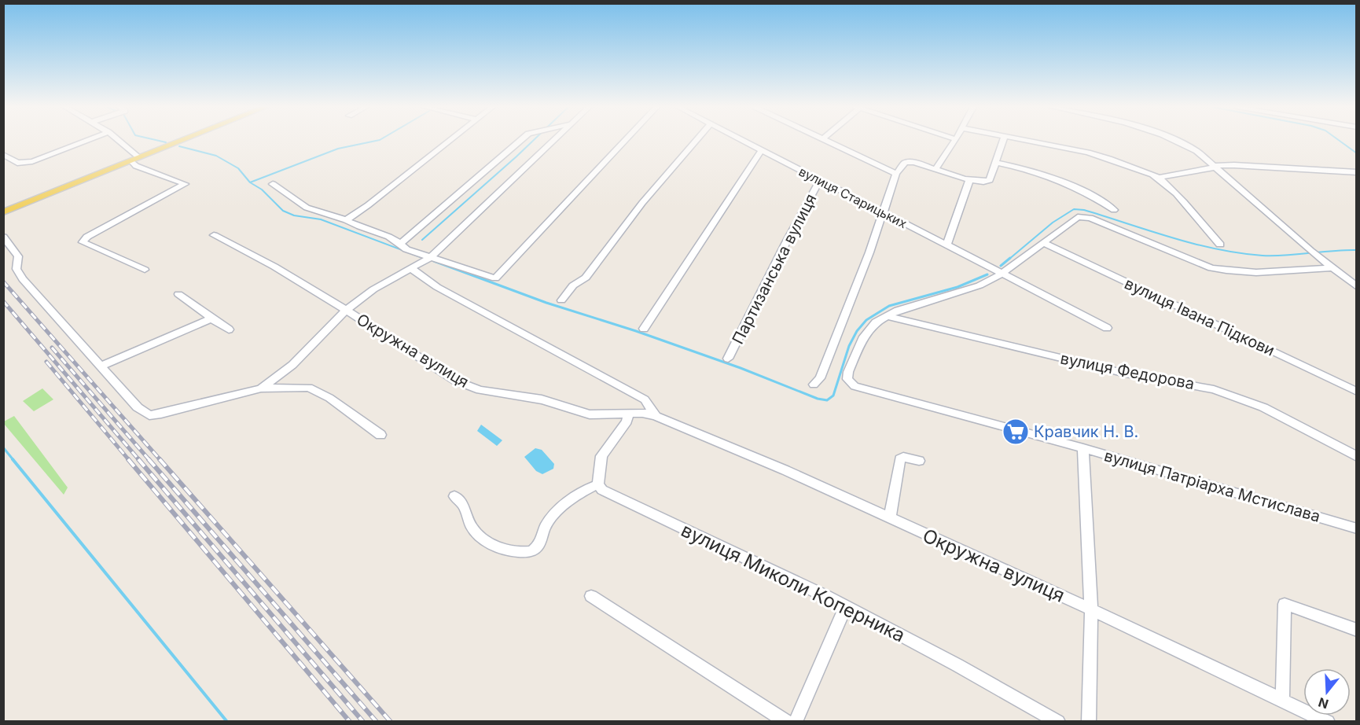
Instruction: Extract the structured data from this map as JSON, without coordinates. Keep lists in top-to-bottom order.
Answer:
{
  "streets": {
    "street": [
      "вулиця Старицьких",
      "Партизанська вулиця",
      "вулиця Івана Підкови",
      "Окружна вулиця",
      "вулиця Федорова",
      "вулиця Патріарха Мстислава",
      "вулиця Миколи Коперника"
    ]
  },
  "crossings": [
    ["вулиця Старицьких", "Партизанська вулиця"],
    ["вулиця Федорова", "вулиця Патріарха Мстислава"]
  ],
  "places": {
    "supermarket": ["Кравчик Н. В."]
  },
  "north": "bottom"
}
